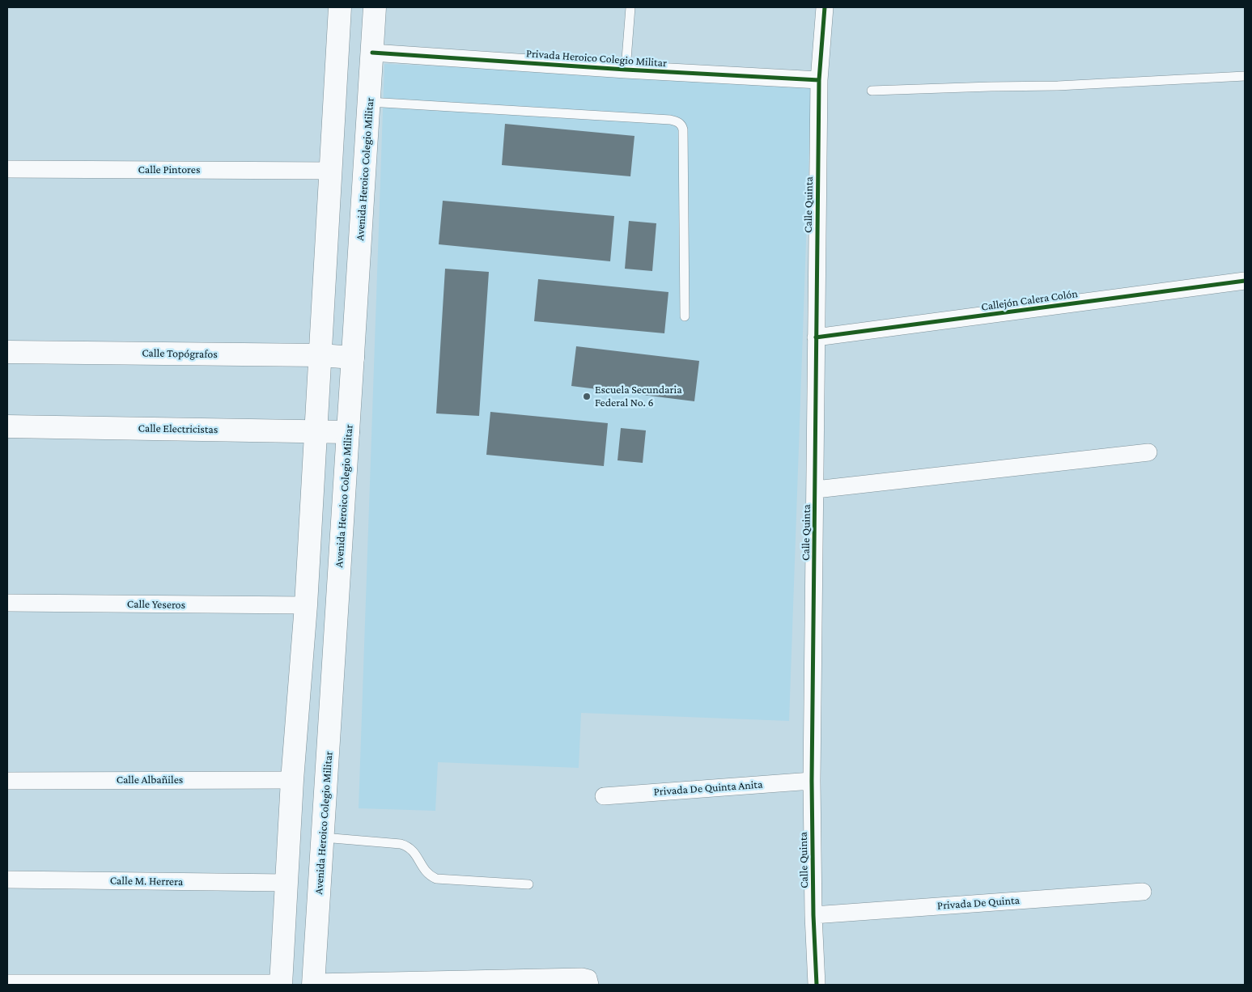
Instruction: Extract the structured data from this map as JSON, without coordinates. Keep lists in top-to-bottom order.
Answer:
{
  "streets": {
    "main road": ["Avenida Heroico Colegio Militar", "Calle Topógrafos", "Calle Electricistas"],
    "street": [
      "Privada Heroico Colegio Militar",
      "Calle Pintores",
      "Calle Quinta",
      "Callejón Calera Colón",
      "Calle Yeseros",
      "Calle Albañiles",
      "Privada De Quinta Anita",
      "Calle M. Herrera",
      "Privada De Quinta"
    ]
  },
  "crossings": [
    ["Privada Heroico Colegio Militar", "Avenida Heroico Colegio Militar"],
    ["Privada Heroico Colegio Militar", "Calle Quinta"],
    ["Avenida Heroico Colegio Militar", "Calle Topógrafos"],
    ["Avenida Heroico Colegio Militar", "Calle Electricistas"],
    ["Calle Quinta", "Callejón Calera Colón"],
    ["Calle Quinta", "Privada De Quinta Anita"],
    ["Calle Quinta", "Privada De Quinta"]
  ],
  "places": ["Escuela Secundaria Federal No. 6"]
}
